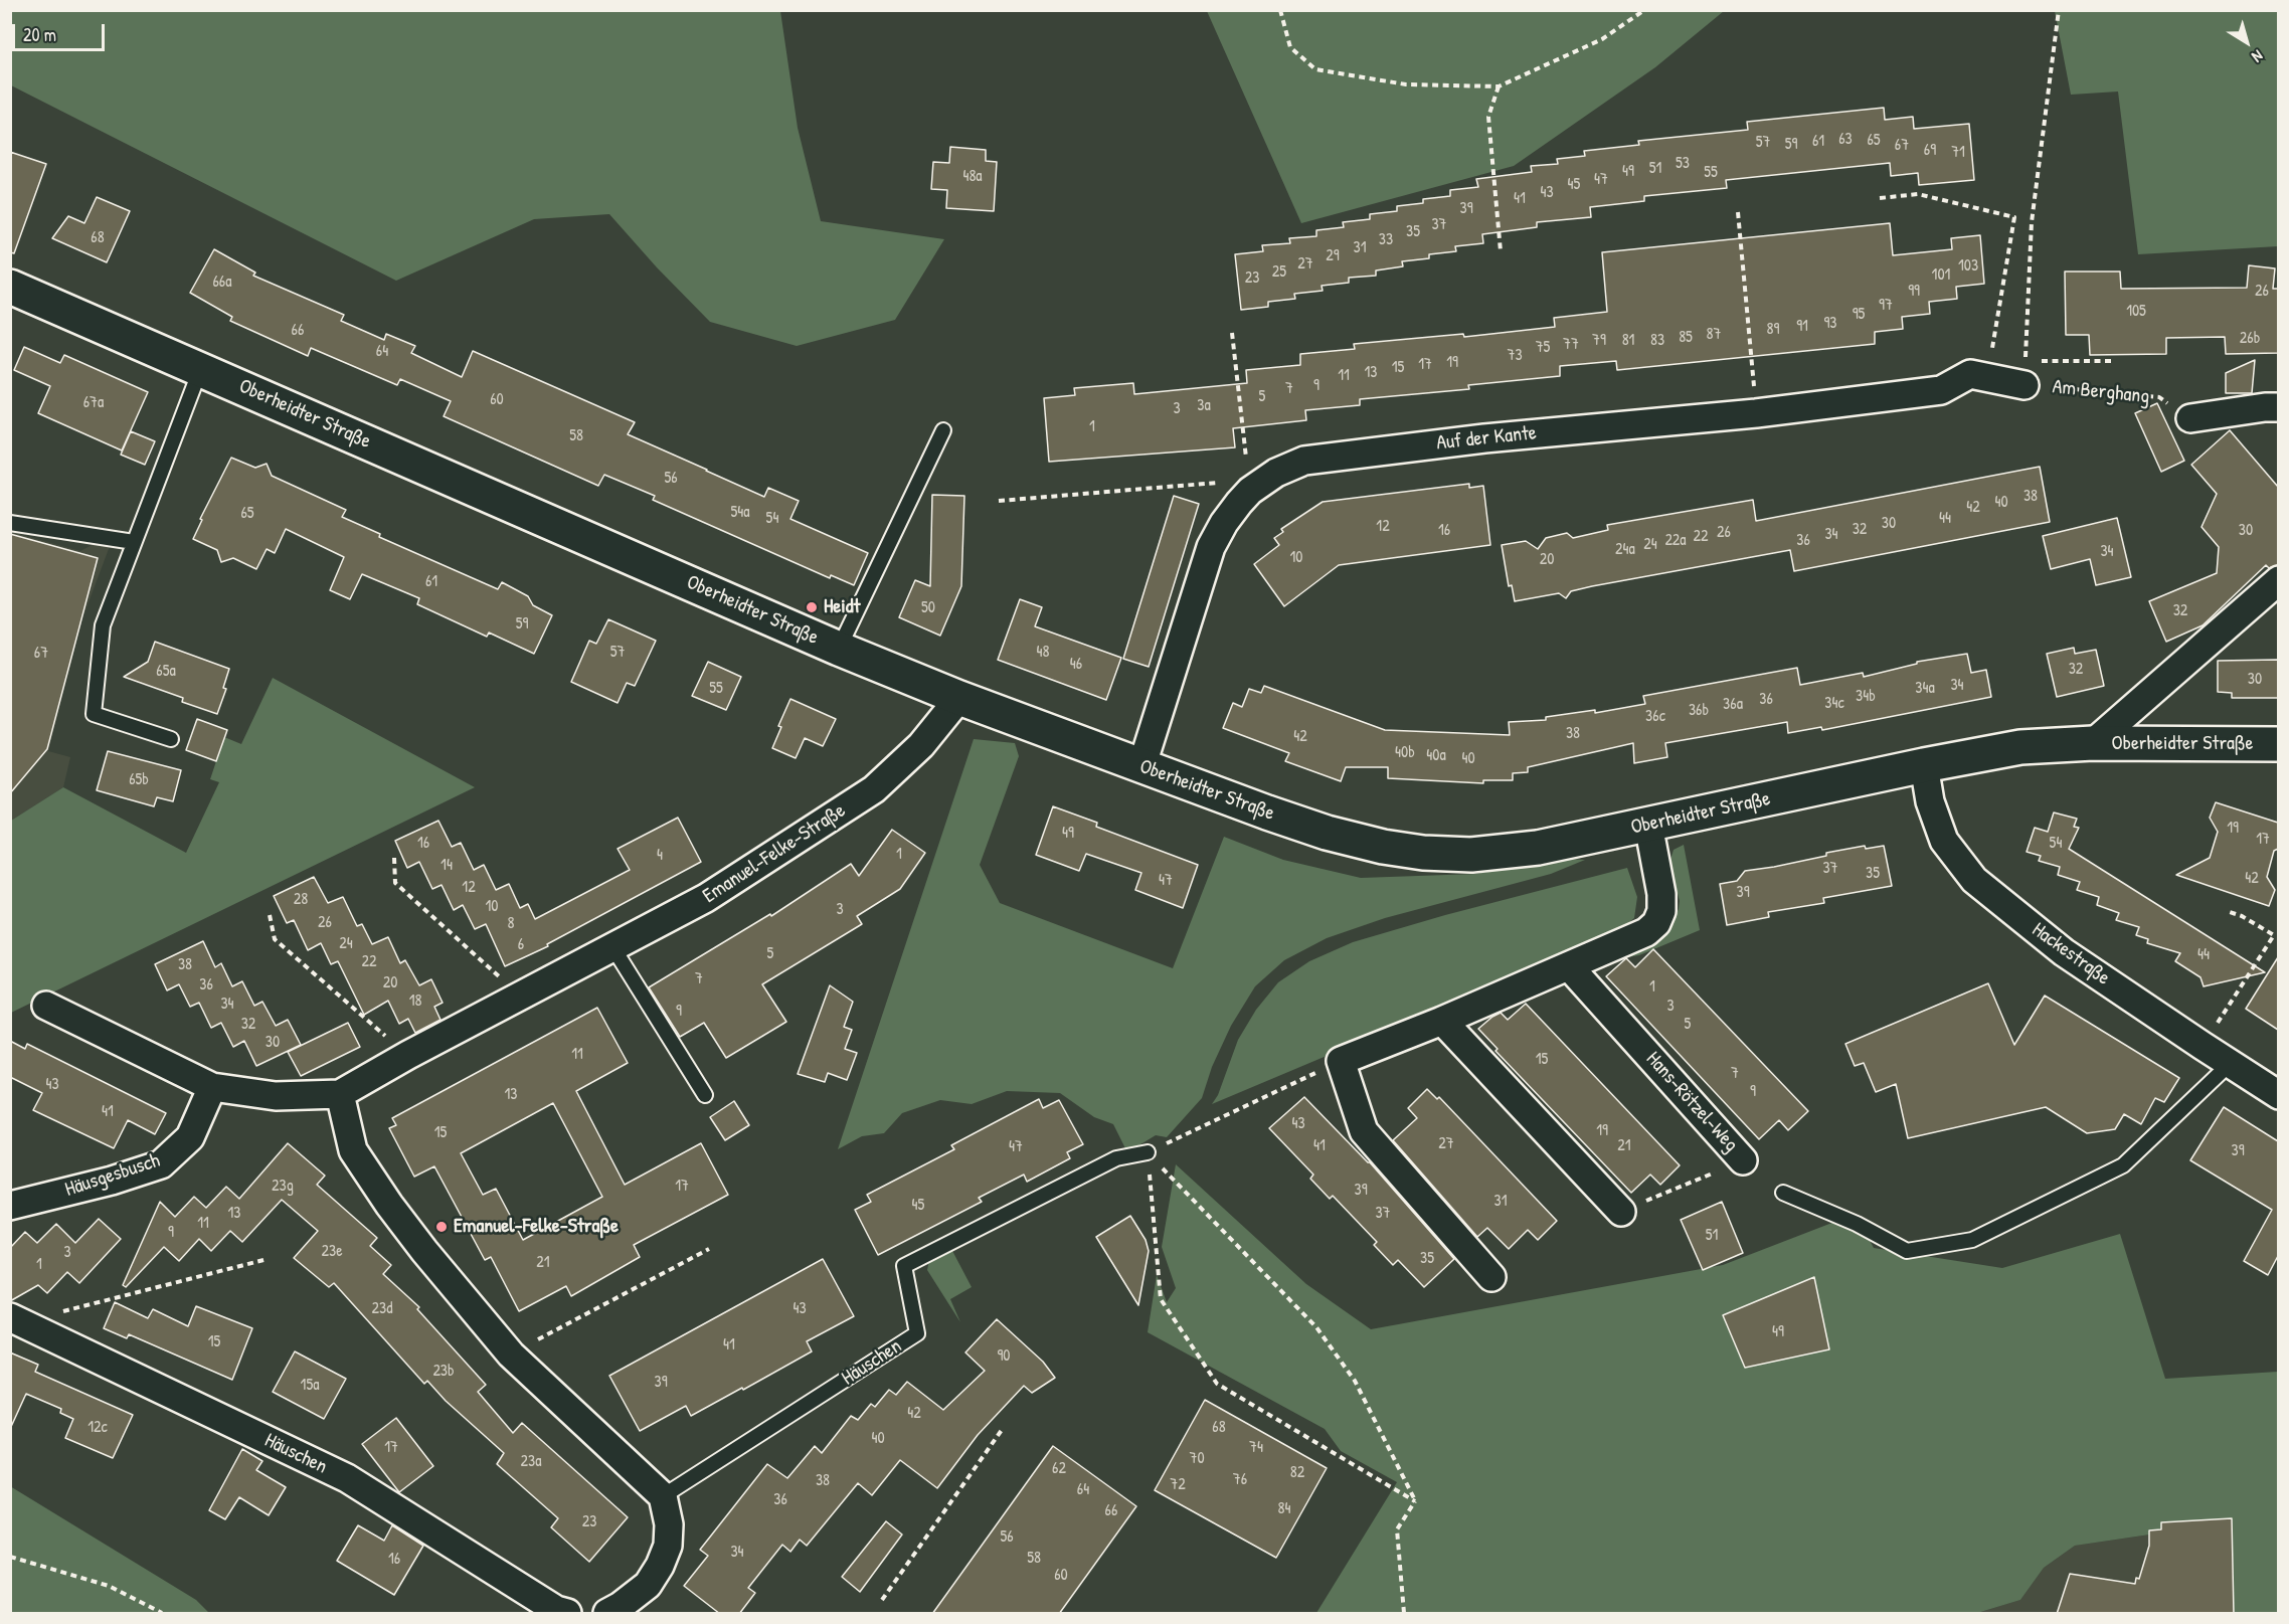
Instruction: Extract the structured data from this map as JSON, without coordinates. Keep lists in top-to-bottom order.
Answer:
{
  "streets": {
    "street": [
      "Oberheidter Straße",
      "Auf der Kante",
      "Emanuel-Felke-Straße",
      "Hackestraße",
      "Hans-Rötzel-Weg",
      "Häusgesbusch",
      "Häuschen"
    ],
    "path": ["Am Berghang"]
  },
  "crossings": [
    ["Am Berghang", "Auf der Kante"],
    ["Oberheidter Straße", "Auf der Kante"],
    ["Oberheidter Straße", "Emanuel-Felke-Straße"],
    ["Oberheidter Straße", "Hackestraße"],
    ["Emanuel-Felke-Straße", "Häusgesbusch"]
  ],
  "places": ["Heidt", "Emanuel-Felke-Straße"],
  "house_numbers": [
    "63",
    "65",
    "61",
    "57",
    "59",
    "67",
    "69",
    "71",
    "53",
    "51",
    "49",
    "55",
    "48a",
    "47",
    "45",
    "43",
    "41",
    "39",
    "37",
    "35",
    "68",
    "33",
    "31",
    "29",
    "27",
    "103",
    "25",
    "101",
    "23",
    "66a",
    "99",
    "26",
    "97",
    "105",
    "95",
    "93",
    "91",
    "89",
    "66",
    "87",
    "85",
    "26b",
    "79",
    "81",
    "83",
    "77",
    "75",
    "64",
    "73",
    "19",
    "17",
    "15",
    "13",
    "11",
    "9",
    "7",
    "5",
    "60",
    "67a",
    "3a",
    "3",
    "1",
    "58",
    "56",
    "38",
    "40",
    "42",
    "54a",
    "65",
    "54",
    "44",
    "30",
    "12",
    "32",
    "16",
    "30",
    "26",
    "34",
    "22",
    "22a",
    "36",
    "24",
    "24a",
    "34",
    "10",
    "20",
    "61",
    "50",
    "32",
    "59",
    "57",
    "48",
    "67",
    "46",
    "32",
    "65a",
    "30",
    "34",
    "55",
    "34a",
    "34b",
    "36",
    "34c",
    "36a",
    "36b",
    "36c",
    "38",
    "42",
    "40b",
    "40a",
    "40",
    "65b",
    "19",
    "49",
    "17",
    "16",
    "54",
    "1",
    "4",
    "14",
    "37",
    "35",
    "42",
    "47",
    "12",
    "39",
    "28",
    "10",
    "3",
    "26",
    "8",
    "24",
    "6",
    "5",
    "44",
    "22",
    "38",
    "7",
    "20",
    "36",
    "1",
    "18",
    "34",
    "3",
    "9",
    "32",
    "5",
    "30",
    "11",
    "15",
    "7",
    "43",
    "9",
    "13",
    "41",
    "43",
    "19",
    "15",
    "27",
    "41",
    "21",
    "47",
    "39",
    "23g",
    "17",
    "39",
    "31",
    "45",
    "13",
    "37",
    "11",
    "9",
    "51",
    "23e",
    "3",
    "35",
    "21",
    "1",
    "23d",
    "43",
    "49",
    "15",
    "41",
    "90",
    "23b",
    "39",
    "15a",
    "42",
    "12c",
    "68",
    "40",
    "17",
    "74",
    "70",
    "23a",
    "62",
    "82",
    "76",
    "38",
    "72",
    "64",
    "36",
    "84",
    "66",
    "23",
    "56",
    "34",
    "58",
    "16",
    "60"
  ],
  "scale_bar": "20 m",
  "north": "bottom right"
}
